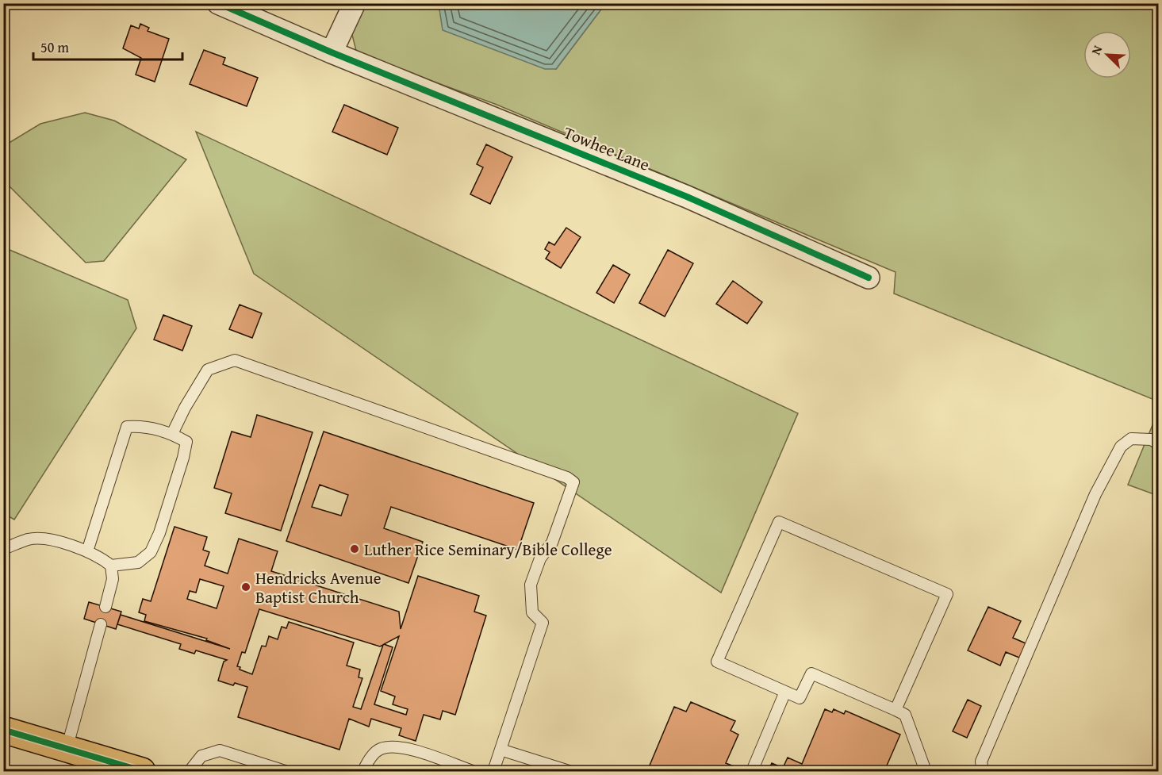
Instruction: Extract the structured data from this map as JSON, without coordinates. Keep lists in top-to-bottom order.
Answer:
{
  "streets": {
    "street": ["Towhee Lane"]
  },
  "places": ["Luther Rice Seminary/Bible College", "Hendricks Avenue Baptist Church"],
  "scale_bar": "50 m",
  "north": "top left"
}
